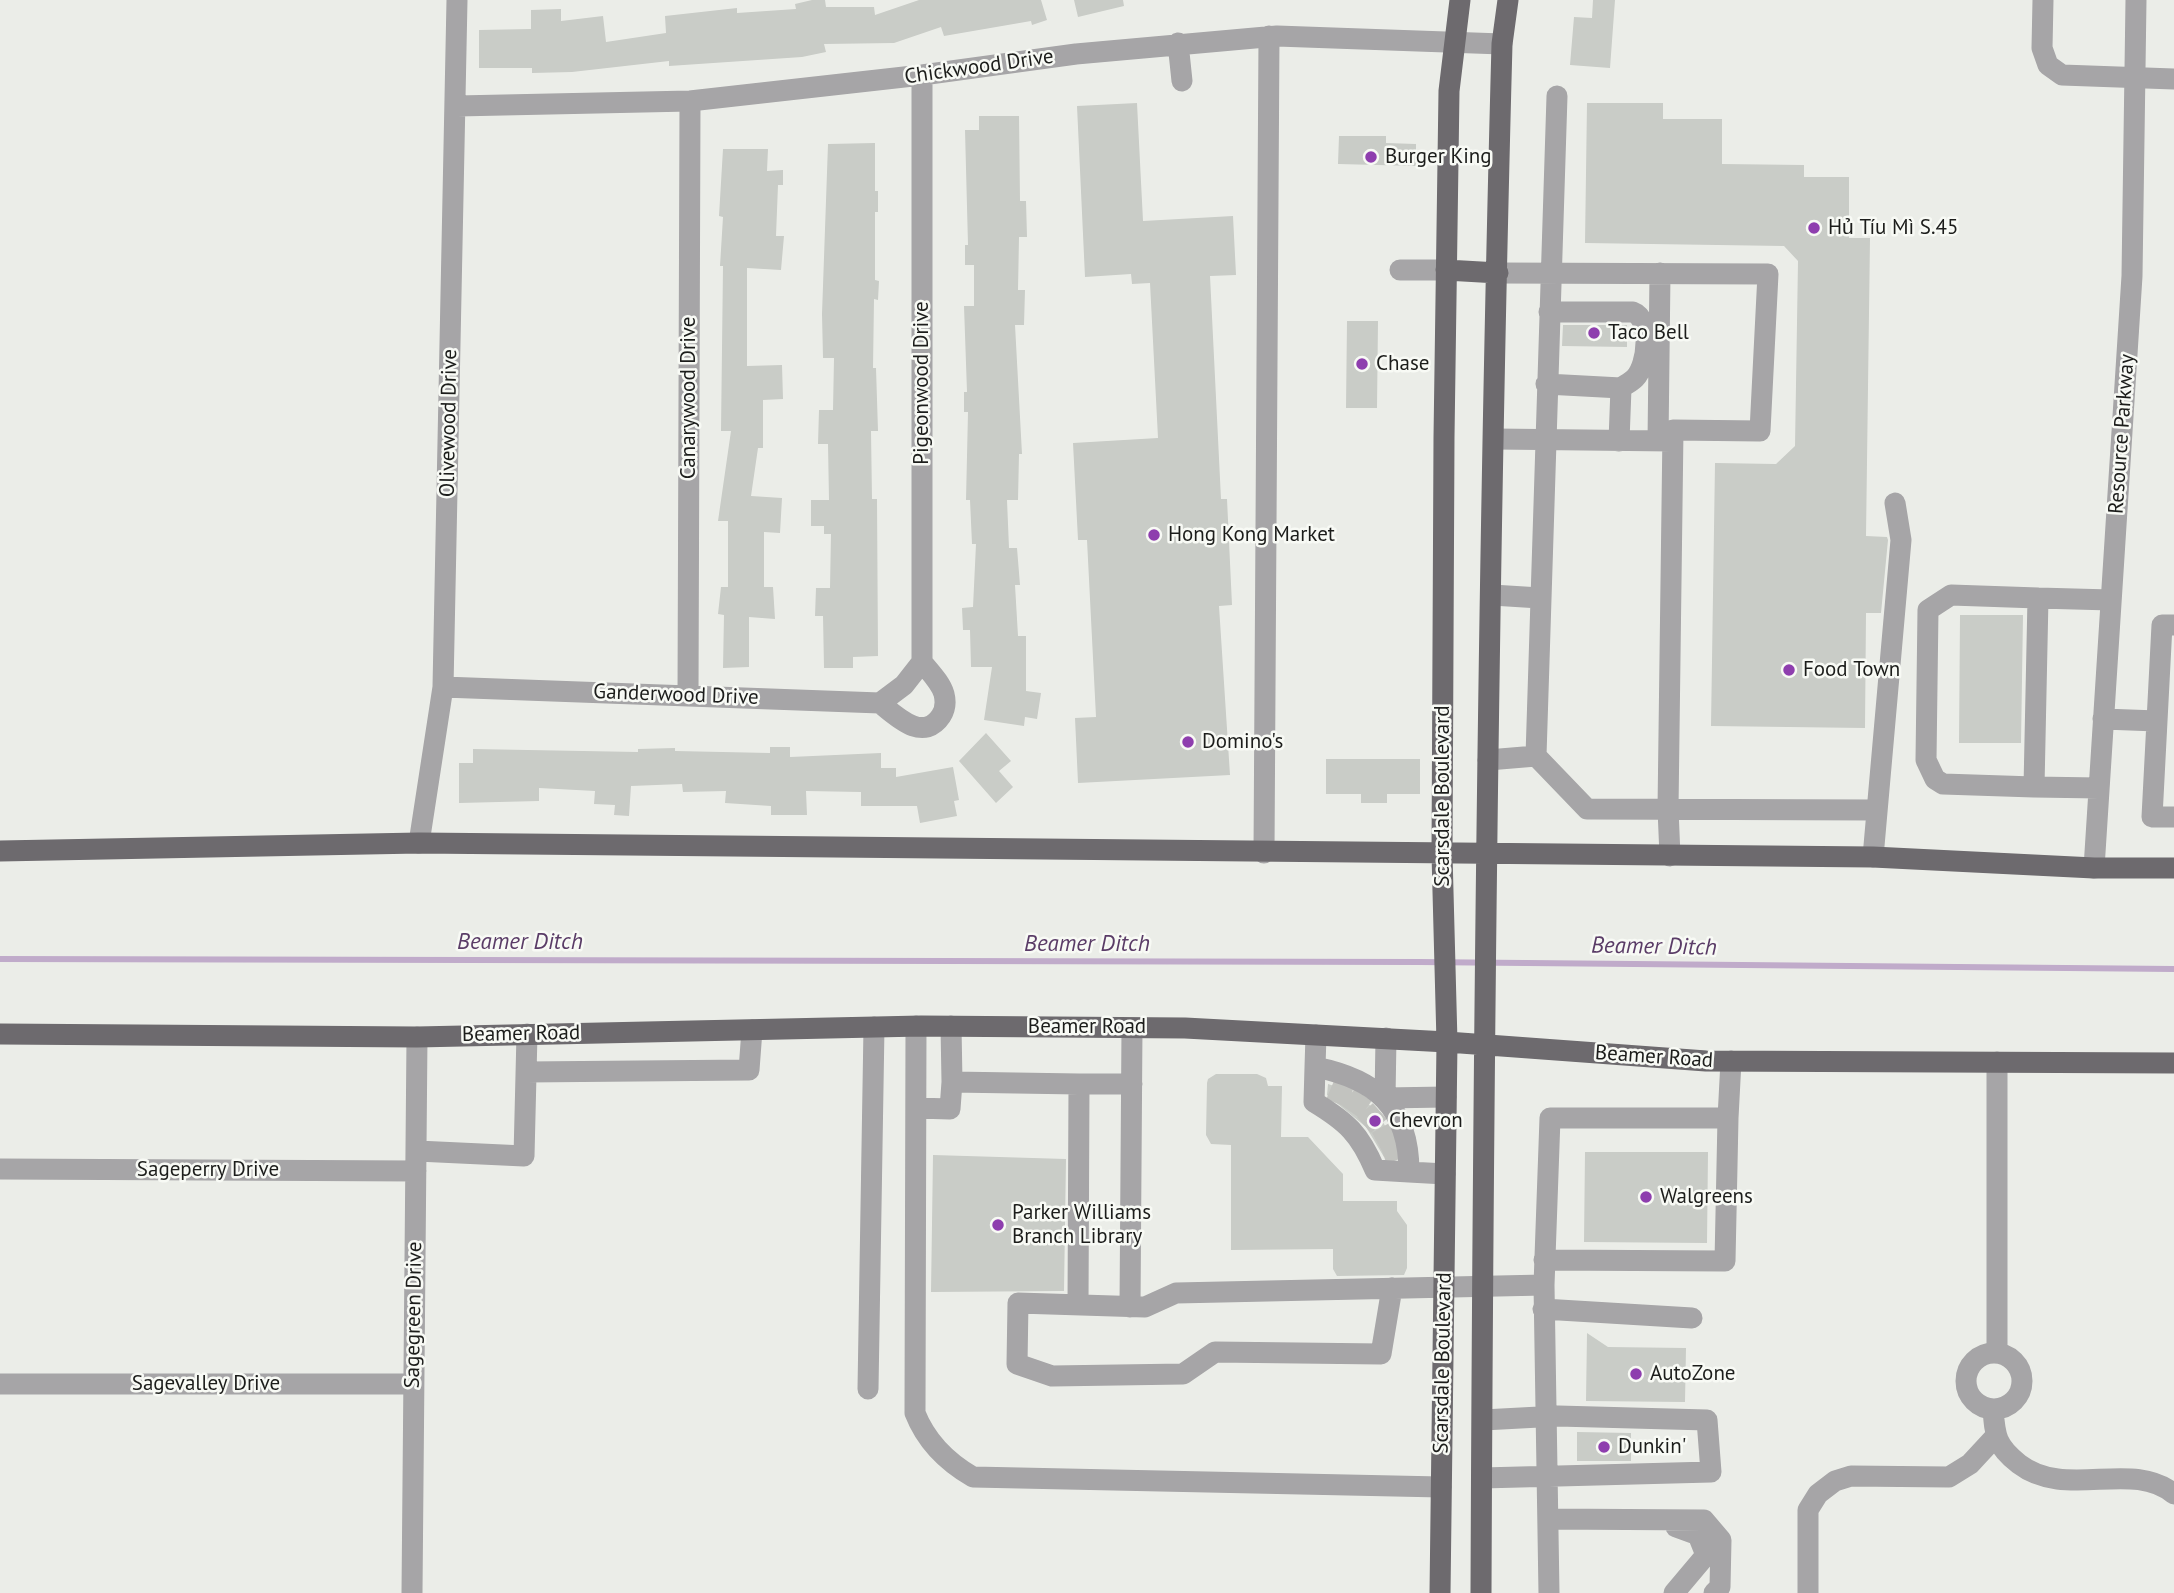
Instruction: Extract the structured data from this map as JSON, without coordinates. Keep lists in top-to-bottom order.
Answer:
{
  "streets": {
    "main road": ["Scarsdale Boulevard", "Beamer Road"],
    "street": [
      "Chickwood Drive",
      "Pigeonwood Drive",
      "Canarywood Drive",
      "Olivewood Drive",
      "Resource Parkway",
      "Ganderwood Drive",
      "Sageperry Drive",
      "Sagegreen Drive",
      "Sagevalley Drive"
    ]
  },
  "crossings": [
    ["Chickwood Drive", "Pigeonwood Drive"],
    ["Chickwood Drive", "Canarywood Drive"],
    ["Chickwood Drive", "Olivewood Drive"],
    ["Chickwood Drive", "Scarsdale Boulevard"],
    ["Canarywood Drive", "Ganderwood Drive"],
    ["Olivewood Drive", "Ganderwood Drive"],
    ["Scarsdale Boulevard", "Beamer Road"],
    ["Beamer Road", "Sagegreen Drive"],
    ["Sageperry Drive", "Sagegreen Drive"],
    ["Sagegreen Drive", "Sagevalley Drive"]
  ],
  "water": ["Beamer Ditch"],
  "places": [
    "Burger King",
    "Hủ Tíu Mì S.45",
    "Taco Bell",
    "Chase",
    "Hong Kong Market",
    "Food Town",
    "Domino's",
    "Chevron",
    "Walgreens",
    "Parker Williams Branch Library",
    "AutoZone",
    "Dunkin'"
  ]
}
